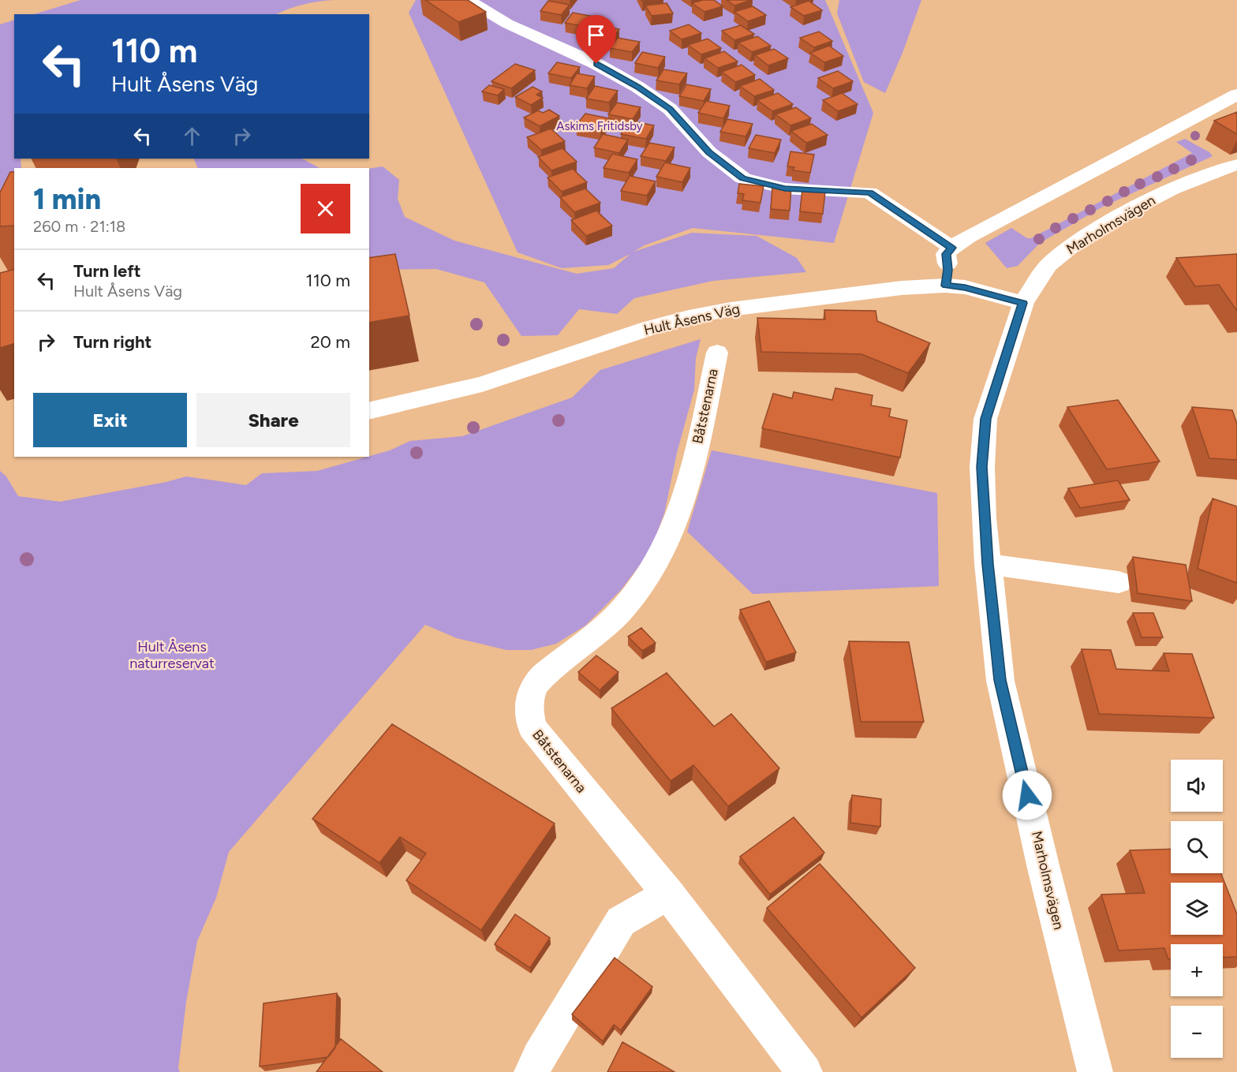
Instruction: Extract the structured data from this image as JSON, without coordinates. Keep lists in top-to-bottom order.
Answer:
{
  "streets": {
    "street": ["Marholmsvägen", "Hult Åsens Väg", "Båtstenarna"]
  },
  "crossings": [
    ["Marholmsvägen", "Hult Åsens Väg"]
  ],
  "parks": ["Askims Fritidsby", "Hult Åsens naturreservat"],
  "page": {
    "turn": ["110 m", "Hult Åsens Väg"],
    "heading": ["1 min", "260 m · 21:18"],
    "list": [
      {
        "name": "Turn left",
        "note": "Hult Åsens Väg",
        "value": "110 m"
      },
      {
        "name": "Turn right",
        "value": "20 m"
      }
    ],
    "buttons": ["Exit", "Share"],
    "map_buttons": ["+", "−"]
  }
}
